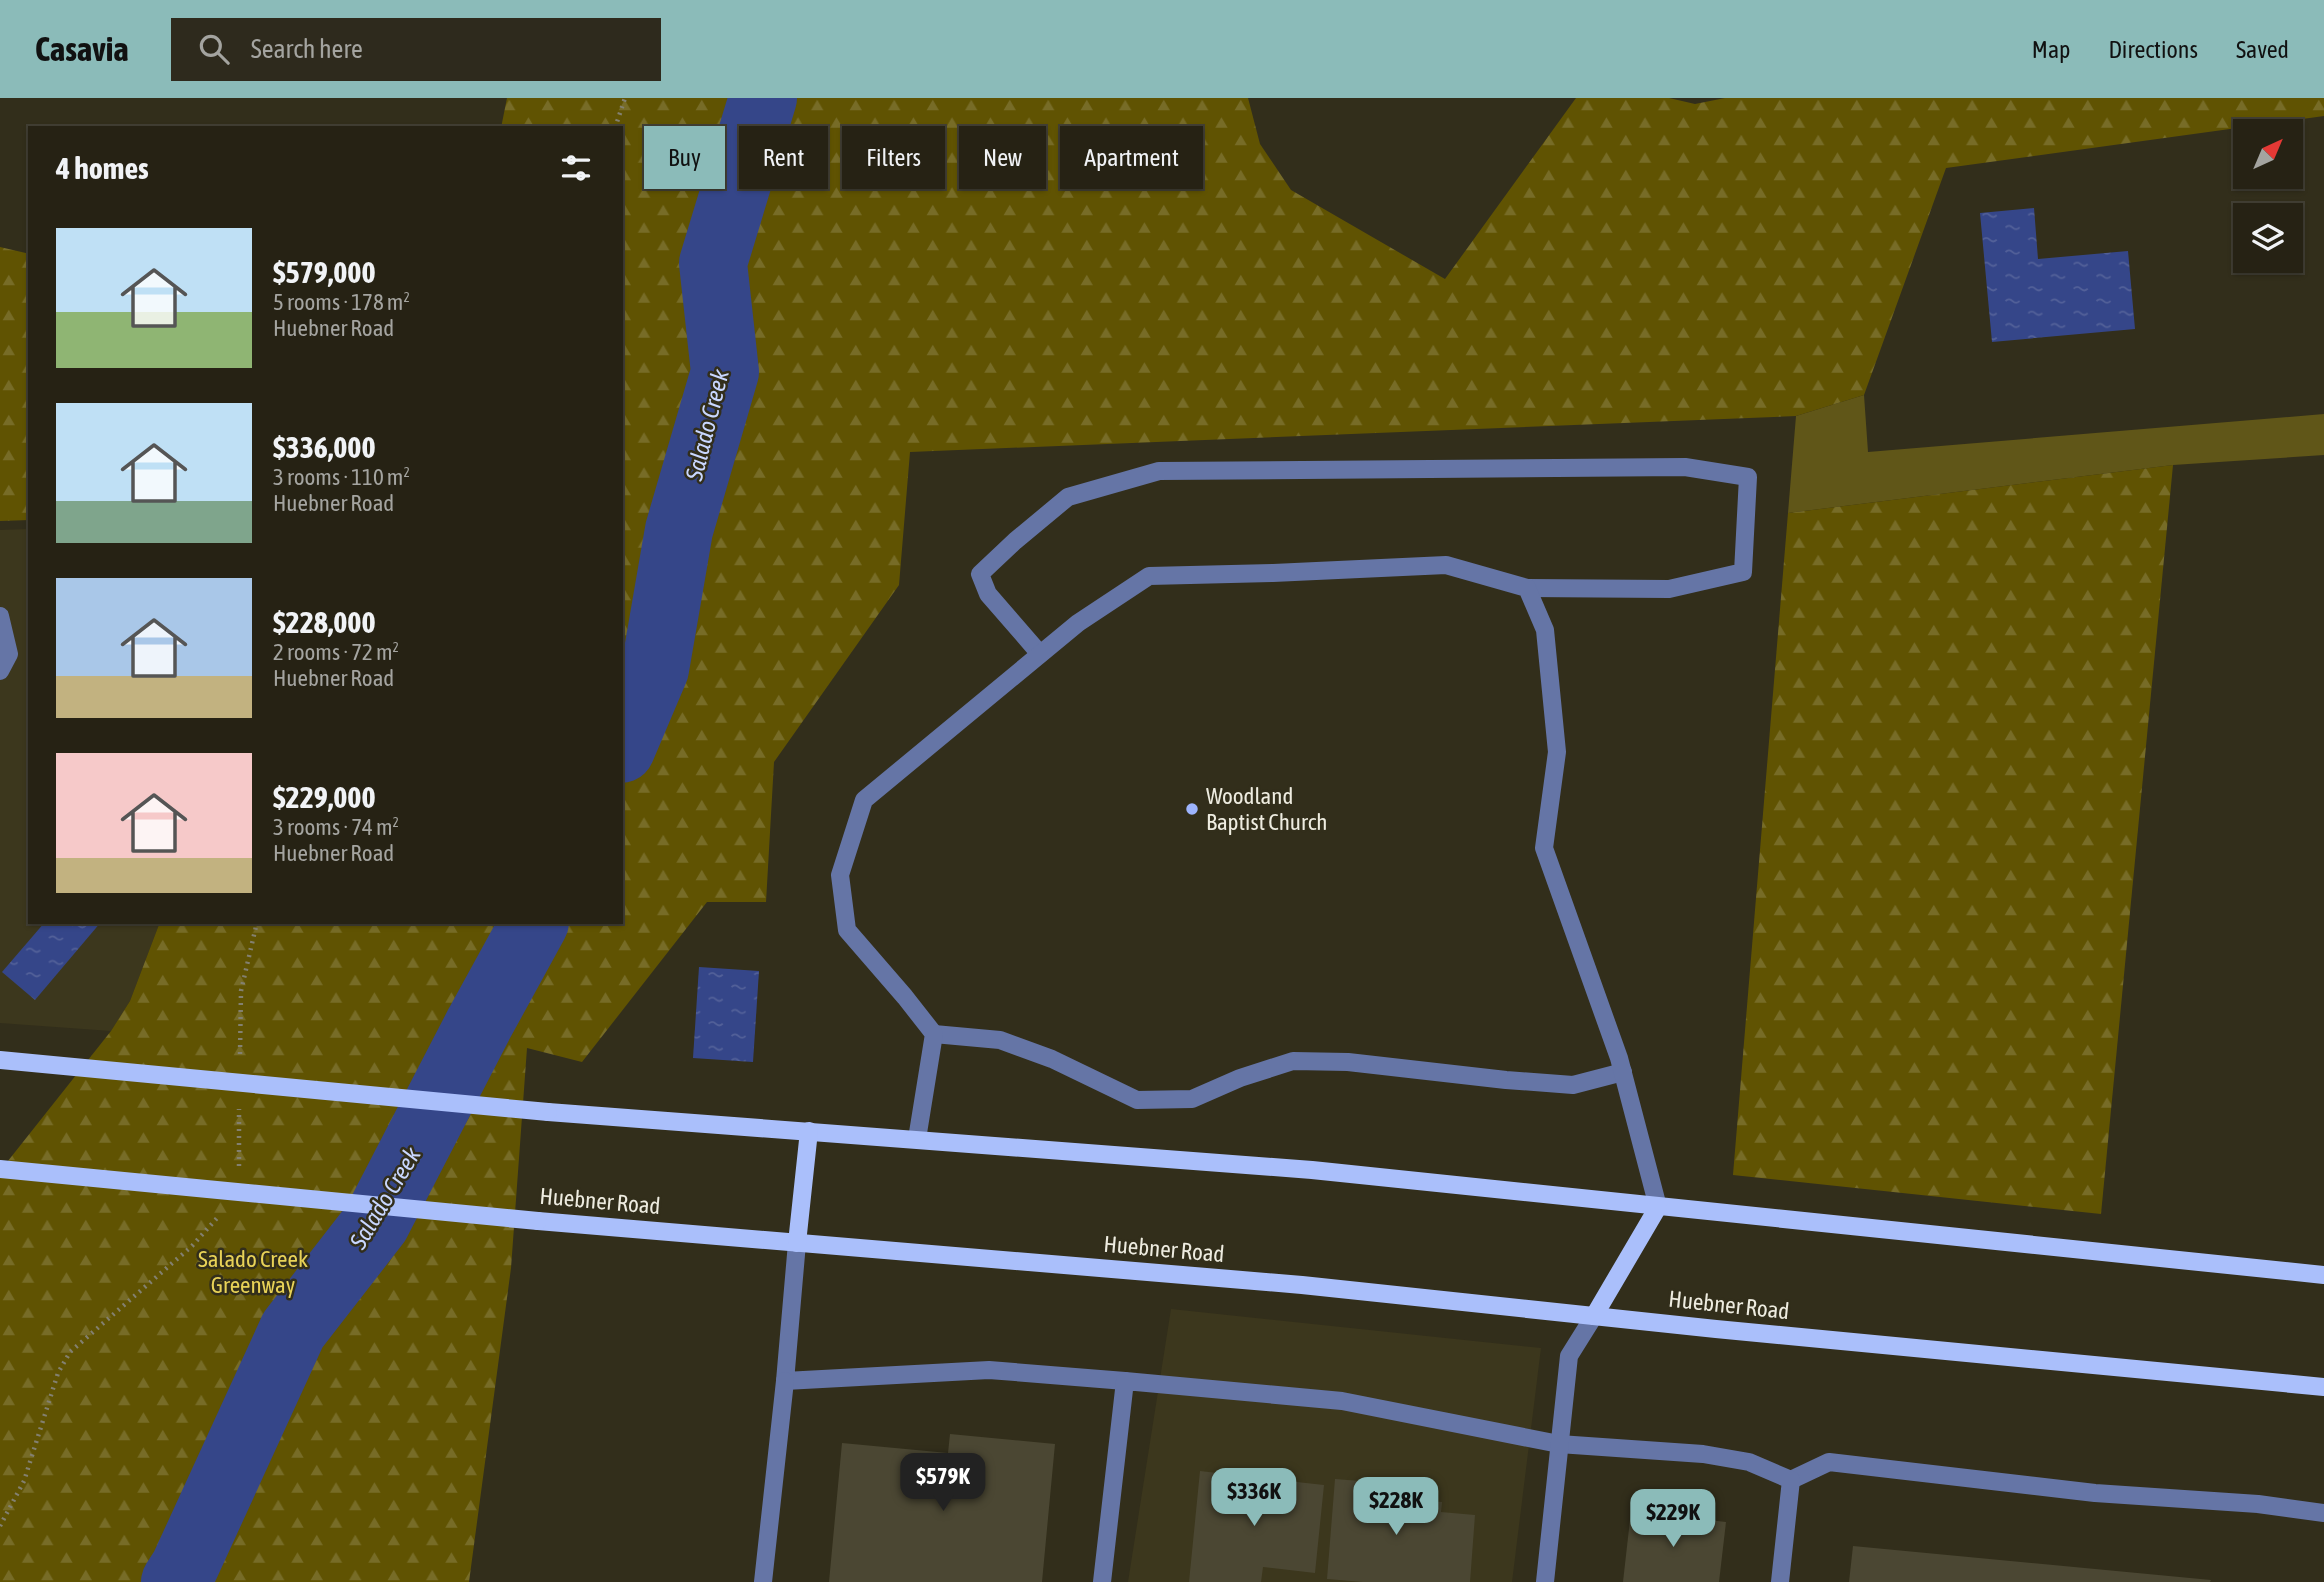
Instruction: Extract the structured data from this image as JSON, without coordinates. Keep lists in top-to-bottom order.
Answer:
{
  "streets": {
    "main road": ["Huebner Road"]
  },
  "water": ["Salado Creek"],
  "parks": ["Salado Creek Greenway"],
  "places": ["Woodland Baptist Church"],
  "north": "top right",
  "page": {
    "header": "Casavia",
    "search": "Search here",
    "nav": ["Map", "Directions", "Saved"],
    "chip": [
      "Buy",
      "Rent",
      "Filters",
      "New",
      "Apartment"
    ],
    "heading": "4 homes",
    "list": [
      {
        "name": "$579,000",
        "note": "5 rooms · 178 m² · Huebner Road"
      },
      {
        "name": "$336,000",
        "note": "3 rooms · 110 m² · Huebner Road"
      },
      {
        "name": "$228,000",
        "note": "2 rooms · 72 m² · Huebner Road"
      },
      {
        "name": "$229,000",
        "note": "3 rooms · 74 m² · Huebner Road"
      }
    ],
    "price": [
      "$579K",
      "$336K",
      "$228K",
      "$229K"
    ]
  }
}
